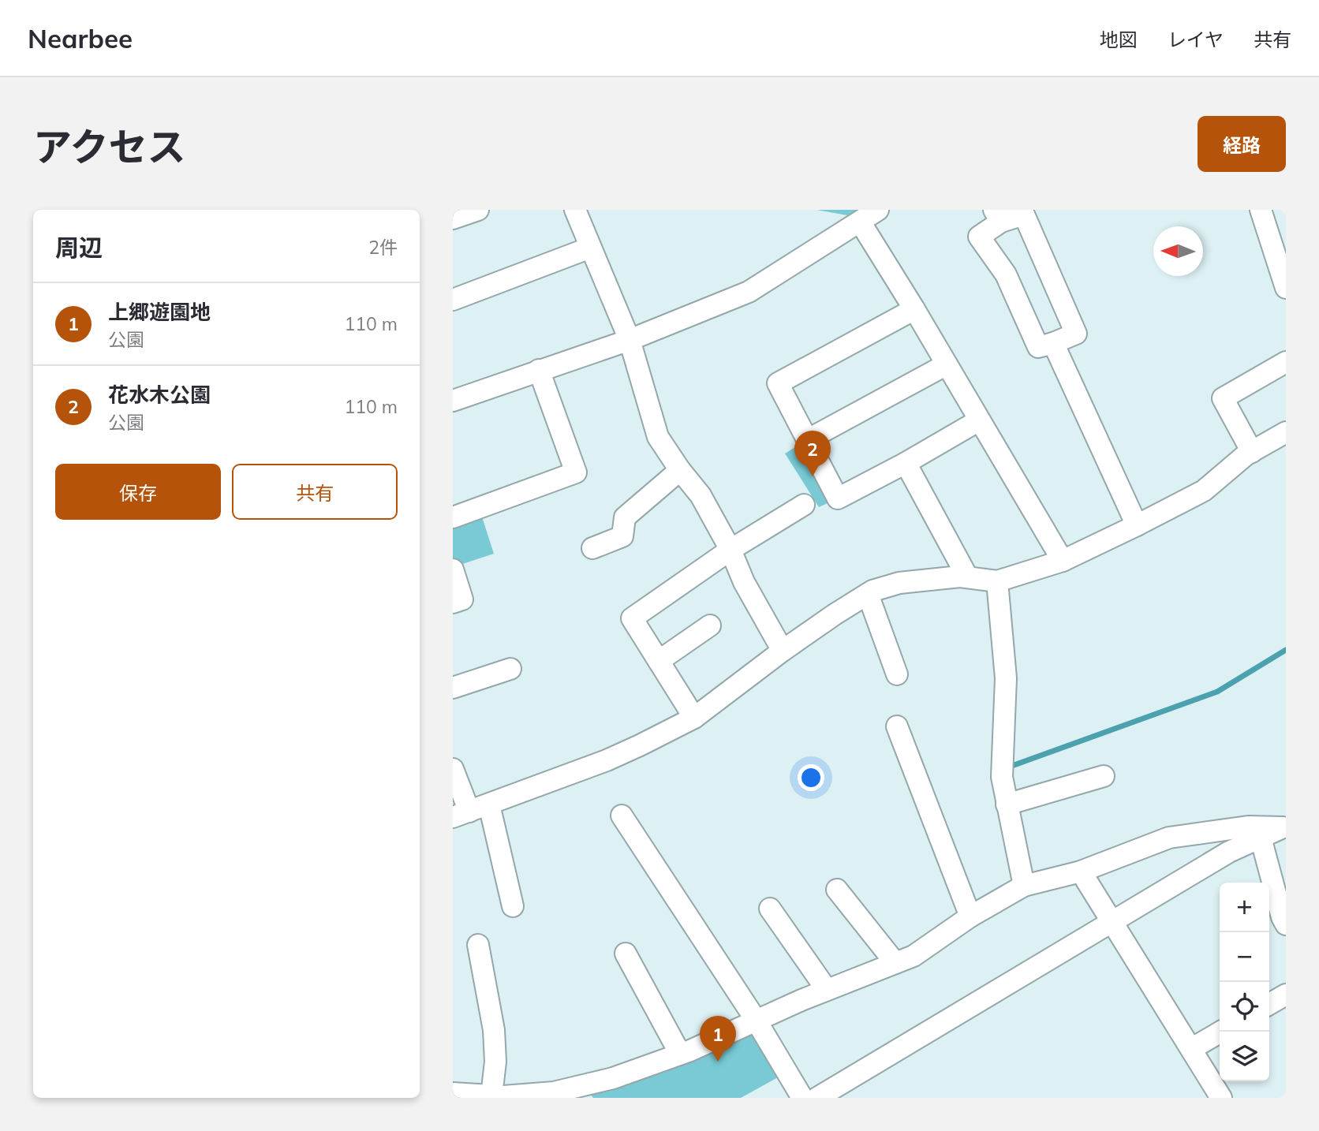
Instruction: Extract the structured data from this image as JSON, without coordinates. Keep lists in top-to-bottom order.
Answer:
{
  "north": "left",
  "page": {
    "header": "Nearbee",
    "nav": ["地図", "レイヤ", "共有"],
    "title": "アクセス",
    "buttons": [
      "経路",
      ["保存", "共有"]
    ],
    "heading": ["周辺", "2件"],
    "list": [
      {
        "mark": "1",
        "name": "上郷遊園地",
        "note": "公園",
        "value": "110 m"
      },
      {
        "mark": "2",
        "name": "花水木公園",
        "note": "公園",
        "value": "110 m"
      }
    ],
    "pins": ["2", "1"],
    "map_buttons": ["+", "−"]
  }
}
